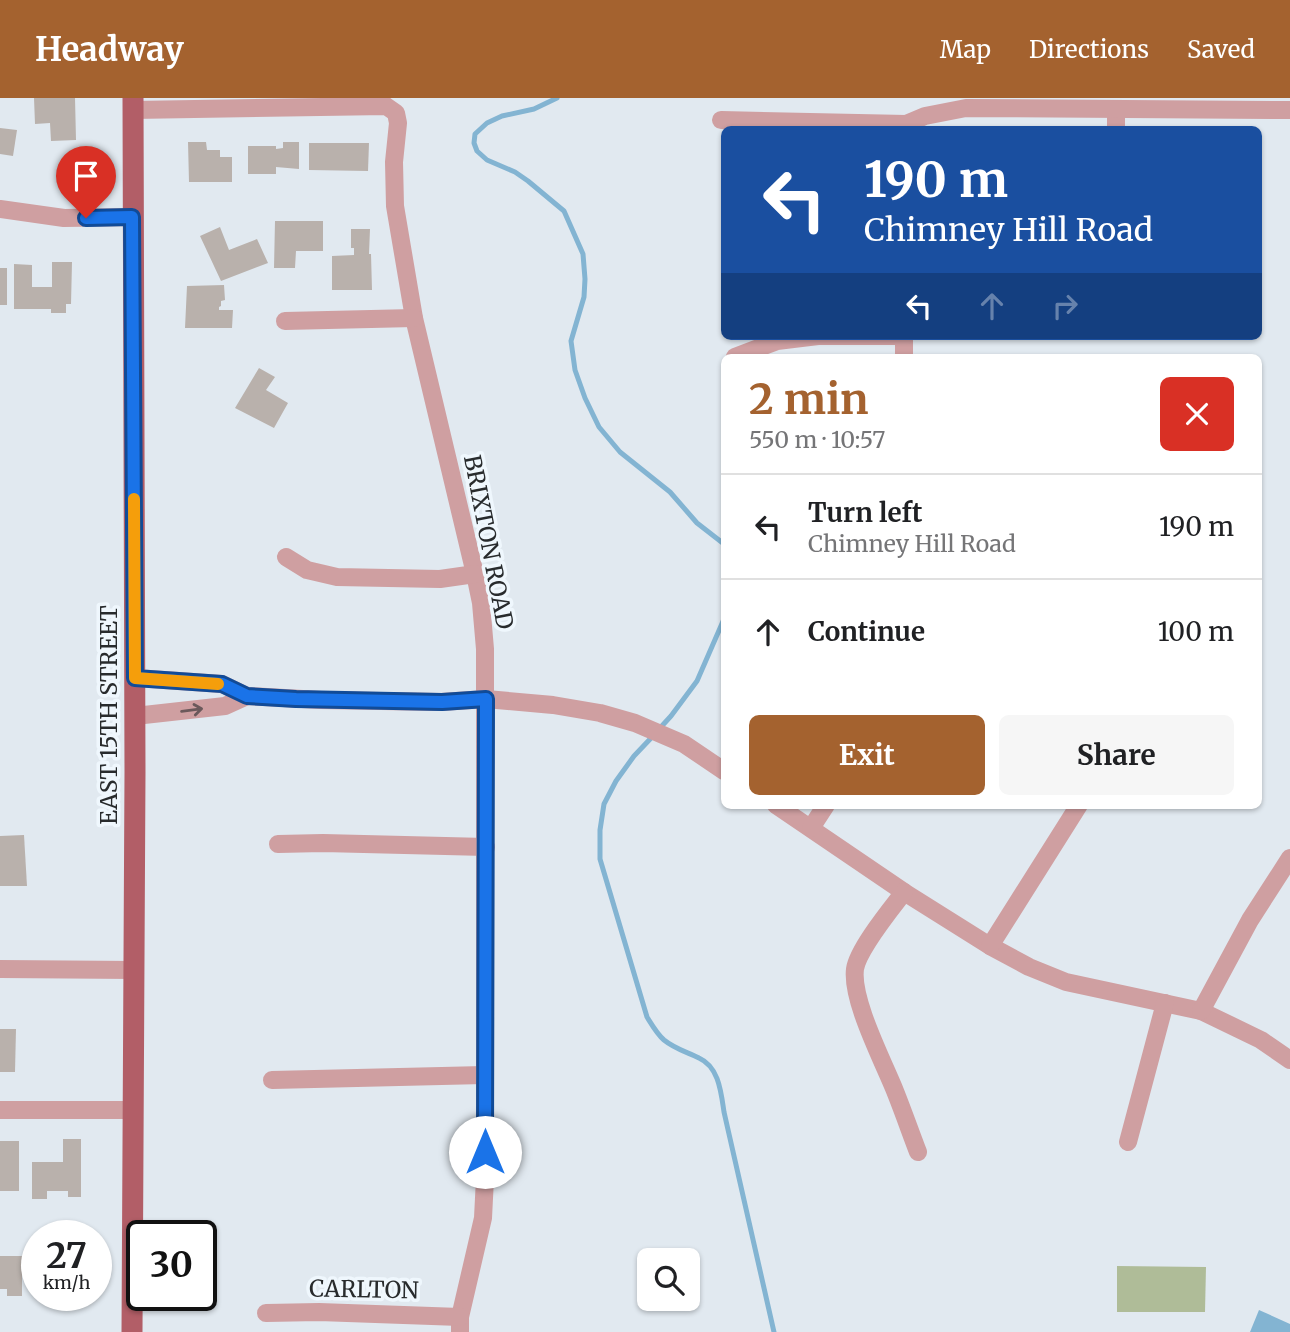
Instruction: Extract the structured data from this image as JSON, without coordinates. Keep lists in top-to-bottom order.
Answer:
{
  "streets": {
    "main road": ["EAST 15TH STREET"],
    "street": ["BRIXTON ROAD", "CARLTON"]
  },
  "crossings": [
    ["BRIXTON ROAD", "EAST 15TH STREET"],
    ["BRIXTON ROAD", "CARLTON"]
  ],
  "page": {
    "header": "Headway",
    "nav": ["Map", "Directions", "Saved"],
    "turn": ["190 m", "Chimney Hill Road"],
    "heading": ["2 min", "550 m · 10:57"],
    "list": [
      {
        "name": "Turn left",
        "note": "Chimney Hill Road",
        "value": "190 m"
      },
      {
        "name": "Continue",
        "value": "100 m"
      }
    ],
    "buttons": ["Exit", "Share"],
    "speed": "27 km/h",
    "limit": "30"
  }
}
